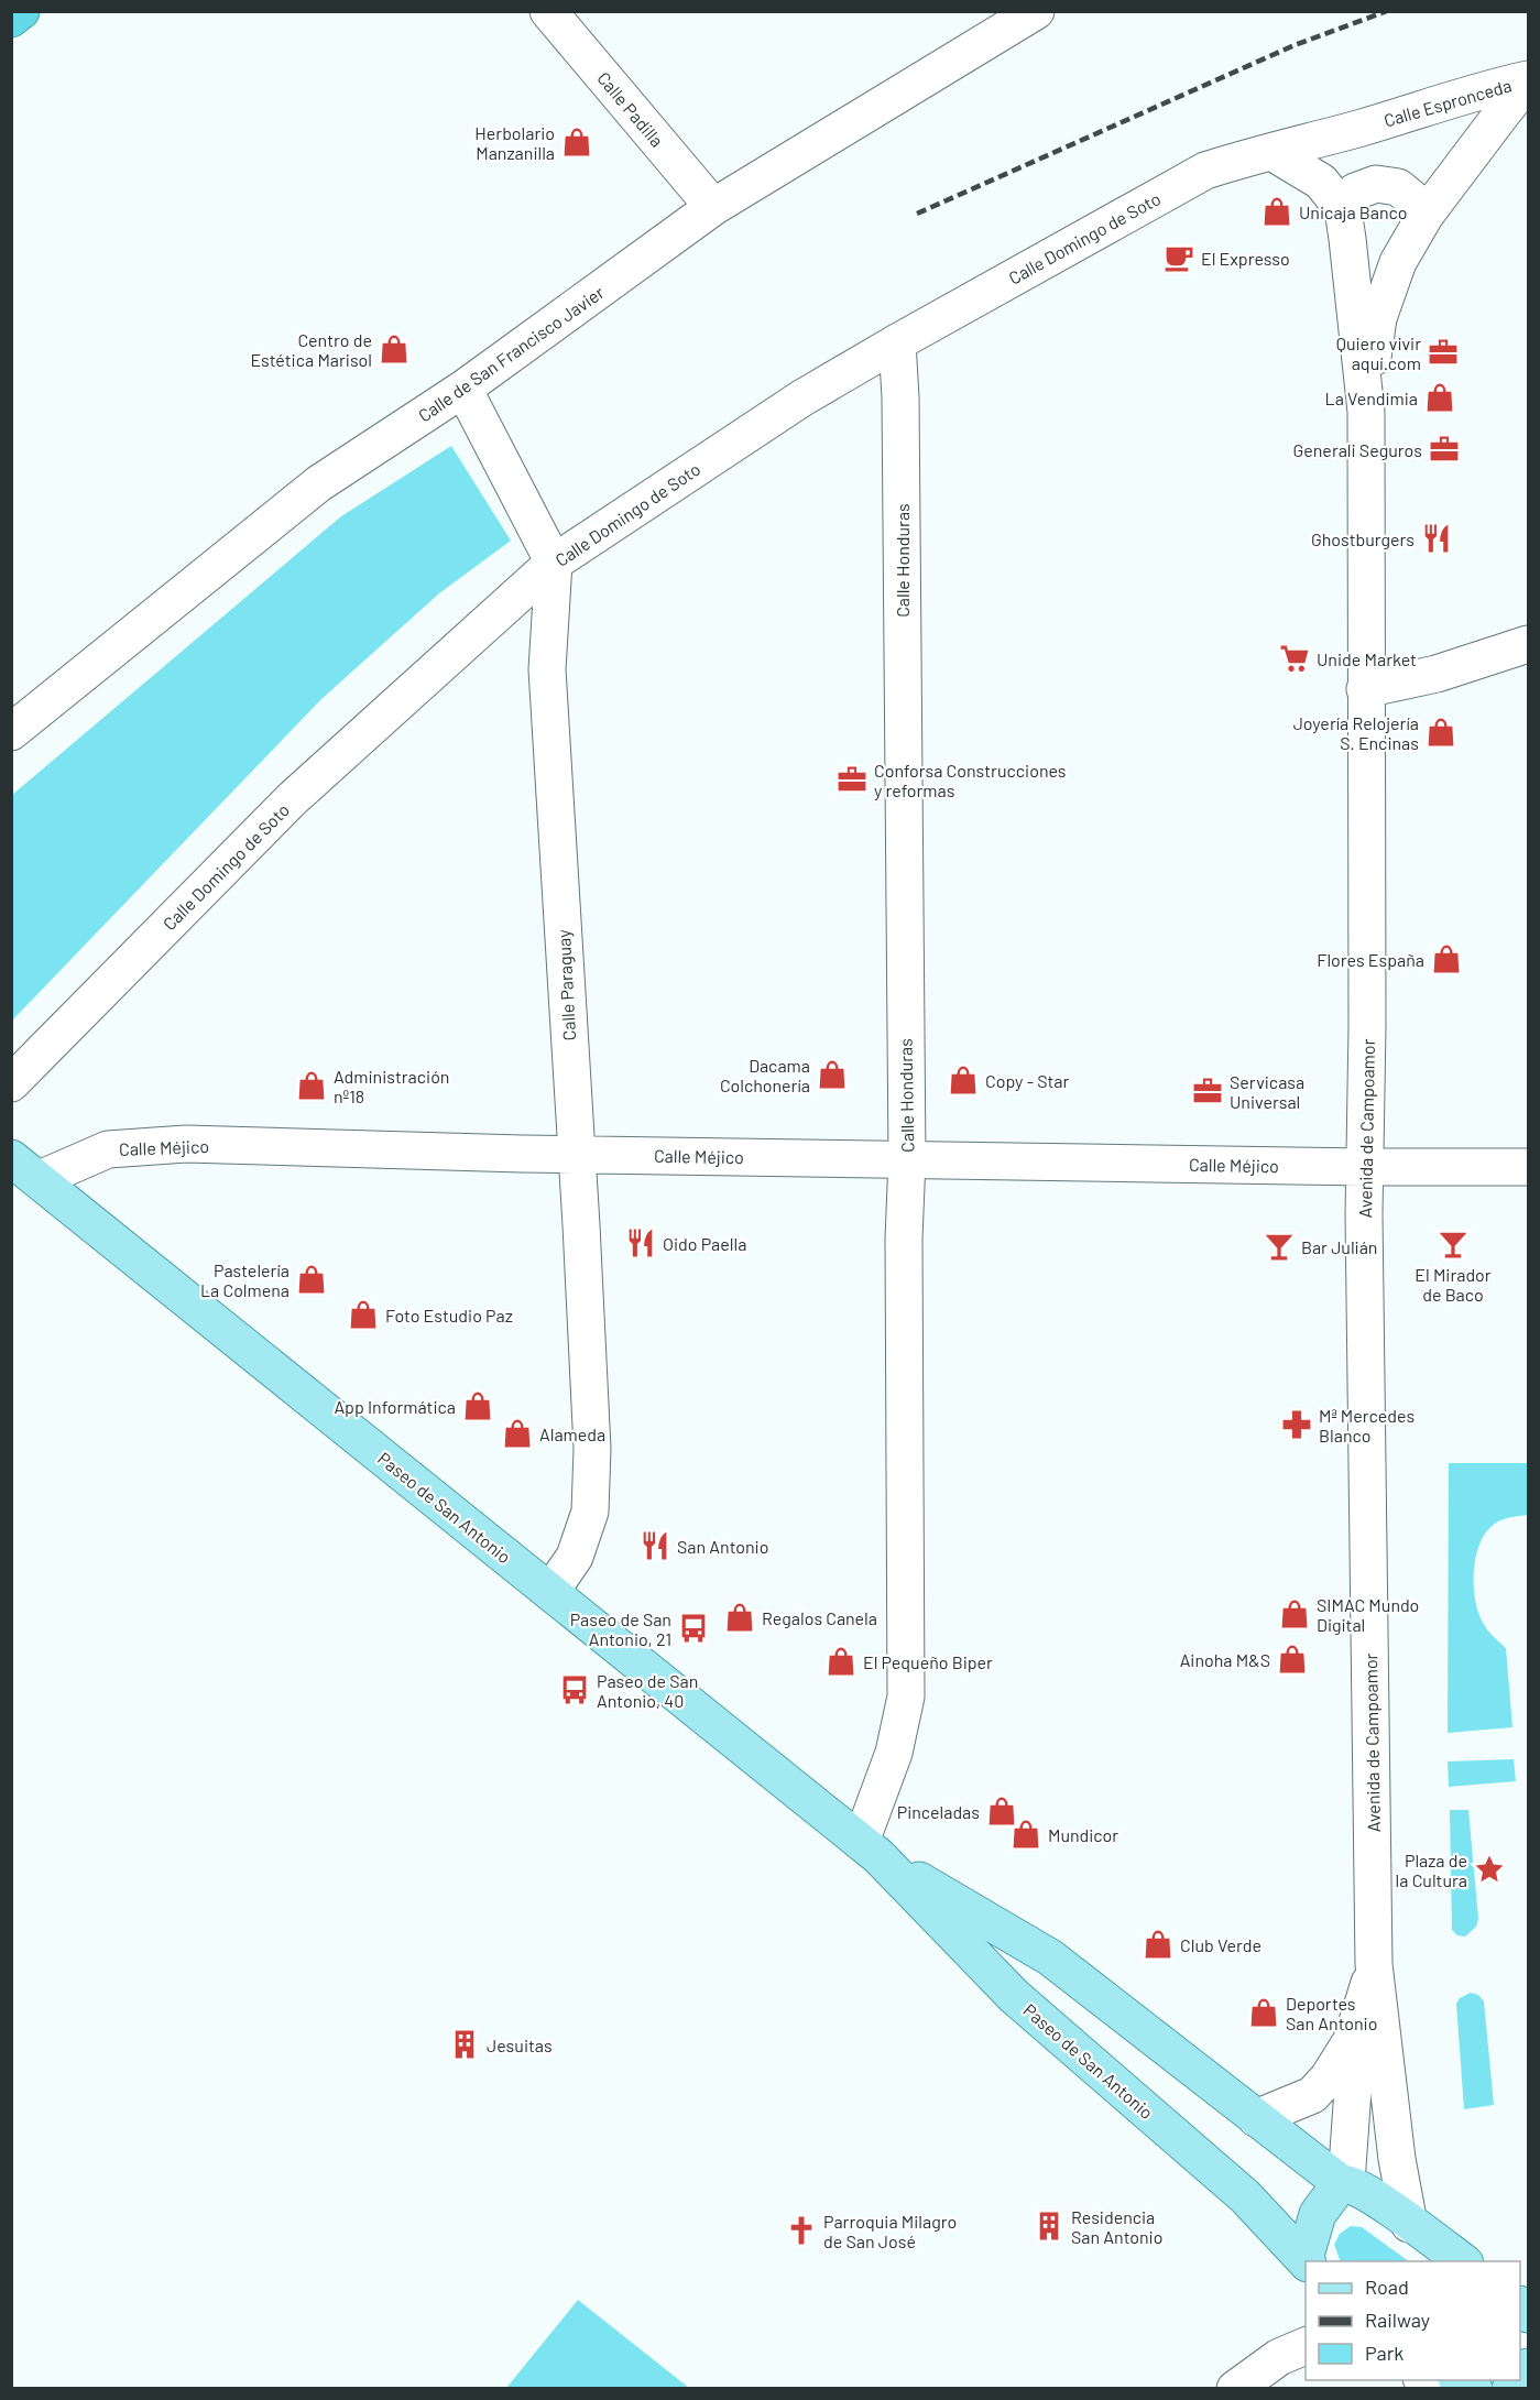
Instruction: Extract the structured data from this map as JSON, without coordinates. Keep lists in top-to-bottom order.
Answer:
{
  "streets": {
    "main road": ["Paseo de San Antonio"],
    "street": [
      "Calle Espronceda",
      "Calle Padilla",
      "Calle Domingo de Soto",
      "Calle de San Francisco Javier",
      "Calle Honduras",
      "Calle Paraguay",
      "Avenida de Campoamor",
      "Calle Méjico"
    ]
  },
  "crossings": [
    ["Calle Espronceda", "Calle Domingo de Soto"],
    ["Calle Espronceda", "Avenida de Campoamor"],
    ["Calle Padilla", "Calle de San Francisco Javier"],
    ["Calle Domingo de Soto", "Calle Honduras"],
    ["Calle Domingo de Soto", "Calle Paraguay"],
    ["Calle Honduras", "Calle Méjico"],
    ["Calle Honduras", "Paseo de San Antonio"],
    ["Calle Paraguay", "Calle Méjico"],
    ["Calle Paraguay", "Paseo de San Antonio"],
    ["Avenida de Campoamor", "Calle Méjico"],
    ["Avenida de Campoamor", "Paseo de San Antonio"],
    ["Calle Méjico", "Paseo de San Antonio"]
  ],
  "places": {
    "shop": [
      "Herbolario Manzanilla",
      "Unicaja Banco",
      "Centro de Estética Marisol",
      "La Vendimia",
      "Joyería Relojería S. Encinas",
      "Flores España",
      "Dacama Colchonería",
      "Copy - Star",
      "Administración nº18",
      "Pastelería La Colmena",
      "Foto Estudio Paz",
      "App Informática",
      "Alameda",
      "SIMAC Mundo Digital",
      "Regalos Canela",
      "Ainoha M&S",
      "El Pequeño Biper",
      "Pinceladas",
      "Mundicor",
      "Club Verde",
      "Deportes San Antonio"
    ],
    "cafe": ["El Expresso"],
    "office": [
      "Quiero vivir aquí.com",
      "Generali Seguros",
      "Conforsa Construcciones y reformas",
      "Servicasa Universal"
    ],
    "restaurant": ["Ghostburgers", "Oido Paella", "San Antonio"],
    "supermarket": ["Unide Market"],
    "bar": ["El Mirador de Baco", "Bar Julián"],
    "pharmacy": ["Mª Mercedes Blanco"],
    "bus stop": ["Paseo de San Antonio, 21", "Paseo de San Antonio, 40"],
    "place": ["Plaza de la Cultura"],
    "building": ["Jesuitas", "Residencia San Antonio"],
    "church": ["Parroquia Milagro de San José"]
  },
  "legend": ["Road", "Railway", "Park"]
}
